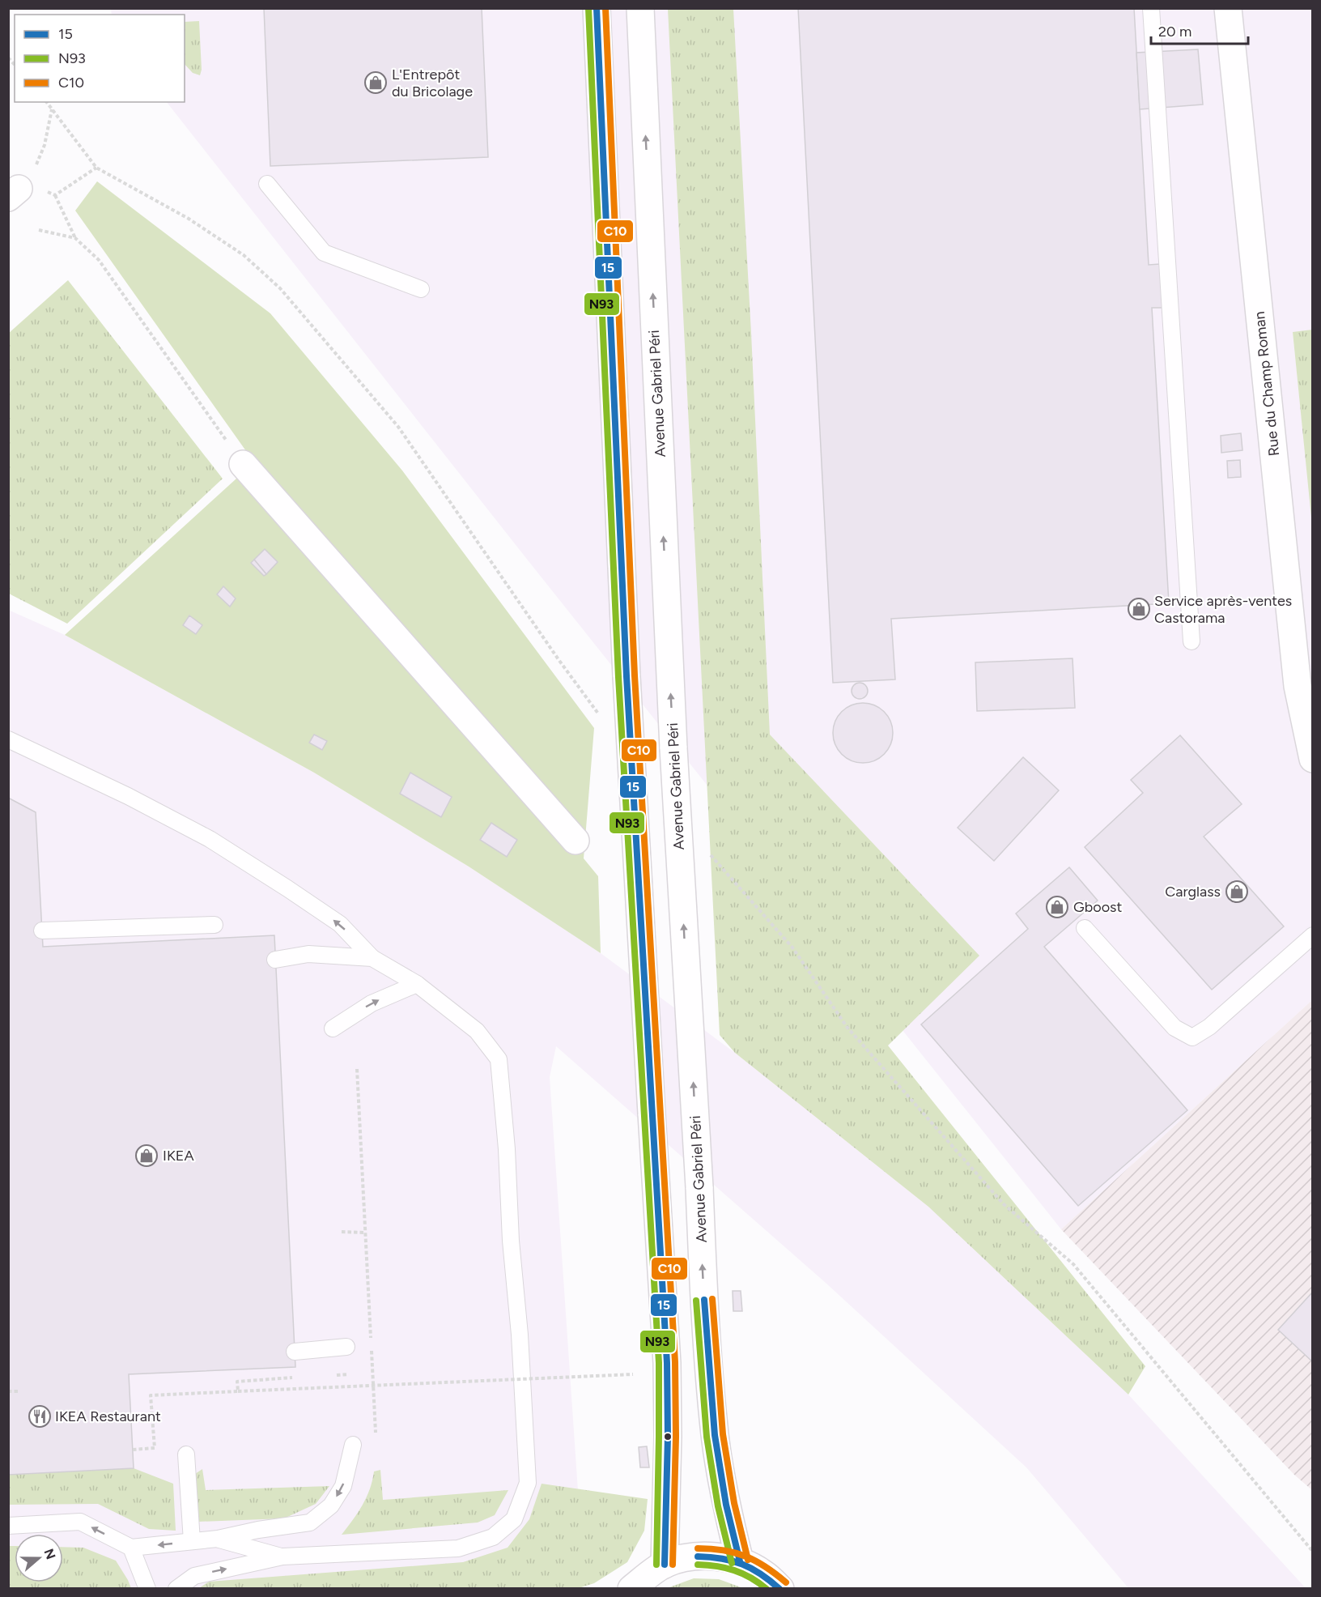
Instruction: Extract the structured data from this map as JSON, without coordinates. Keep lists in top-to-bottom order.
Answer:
{
  "streets": {
    "main road": ["Rue du Champ Roman", "Avenue Gabriel Péri"]
  },
  "places": {
    "shop": [
      "L'Entrepôt du Bricolage",
      "Service après-ventes Castorama",
      "Carglass",
      "Gboost",
      "IKEA"
    ],
    "restaurant": ["IKEA Restaurant"]
  },
  "lines": ["transit line 15", "transit line N93", "transit line C10"],
  "legend": ["15", "N93", "C10"],
  "scale_bar": "20 m",
  "north": "right"
}
